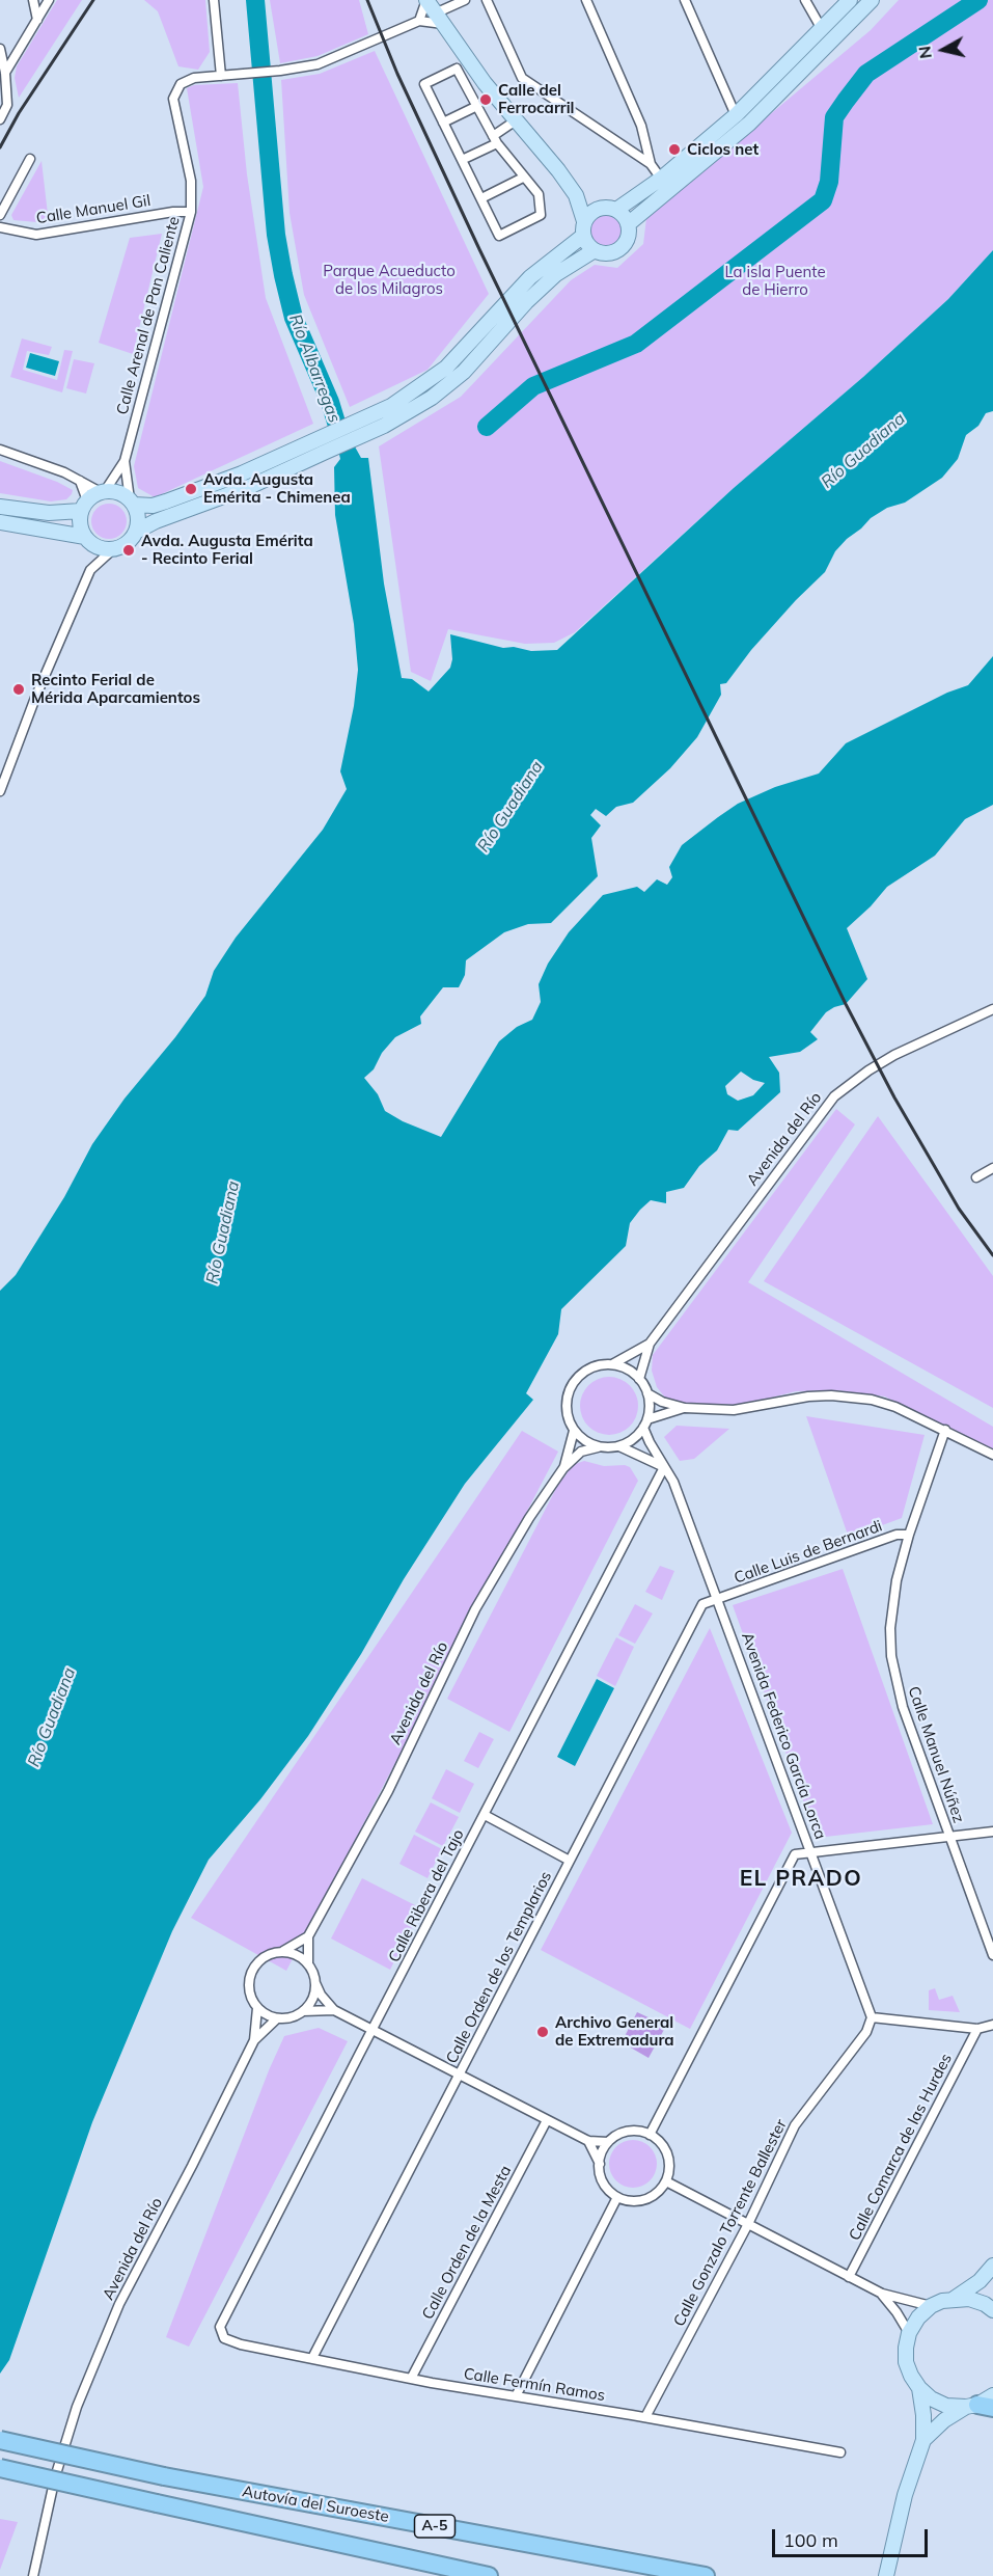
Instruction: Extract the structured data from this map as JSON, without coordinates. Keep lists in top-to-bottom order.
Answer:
{
  "streets": {
    "highway": ["Autovía del Suroeste", "A-5"],
    "street": [
      "Calle Manuel Gil",
      "Calle Arenal de Pan Caliente",
      "Avenida del Río",
      "Calle Luis de Bernardi",
      "Avenida Federico García Lorca",
      "Calle Manuel Núñez",
      "Calle Ribera del Tajo",
      "Calle Orden de los Templarios",
      "Calle Comarca de las Hurdes",
      "Calle Gonzalo Torrente Ballester",
      "Calle Orden de la Mesta",
      "Calle Fermín Ramos"
    ]
  },
  "crossings": [
    ["Calle Manuel Gil", "Calle Arenal de Pan Caliente"],
    ["Avenida del Río", "Avenida Federico García Lorca"],
    ["Calle Luis de Bernardi", "Avenida Federico García Lorca"],
    ["Calle Luis de Bernardi", "Calle Manuel Núñez"],
    ["Calle Luis de Bernardi", "Calle Orden de los Templarios"],
    ["Avenida Federico García Lorca", "Calle Ribera del Tajo"],
    ["Avenida Federico García Lorca", "Calle Orden de los Templarios"],
    ["Avenida Federico García Lorca", "Calle Gonzalo Torrente Ballester"],
    ["Calle Ribera del Tajo", "Calle Fermín Ramos"],
    ["Calle Orden de los Templarios", "Calle Fermín Ramos"],
    ["Calle Gonzalo Torrente Ballester", "Calle Fermín Ramos"],
    ["Calle Orden de la Mesta", "Calle Fermín Ramos"]
  ],
  "districts": ["EL PRADO"],
  "water": ["Río Albarregas", "Río Guadiana"],
  "parks": ["Parque Acueducto de los Milagros", "La isla Puente de Hierro"],
  "places": [
    "Calle del Ferrocarril",
    "Ciclos net",
    "Avda. Augusta Emérita - Chimenea",
    "Avda. Augusta Emérita - Recinto Ferial",
    "Recinto Ferial de Mérida Aparcamientos",
    "Archivo General de Extremadura"
  ],
  "scale_bar": "100 m",
  "north": "left"
}
